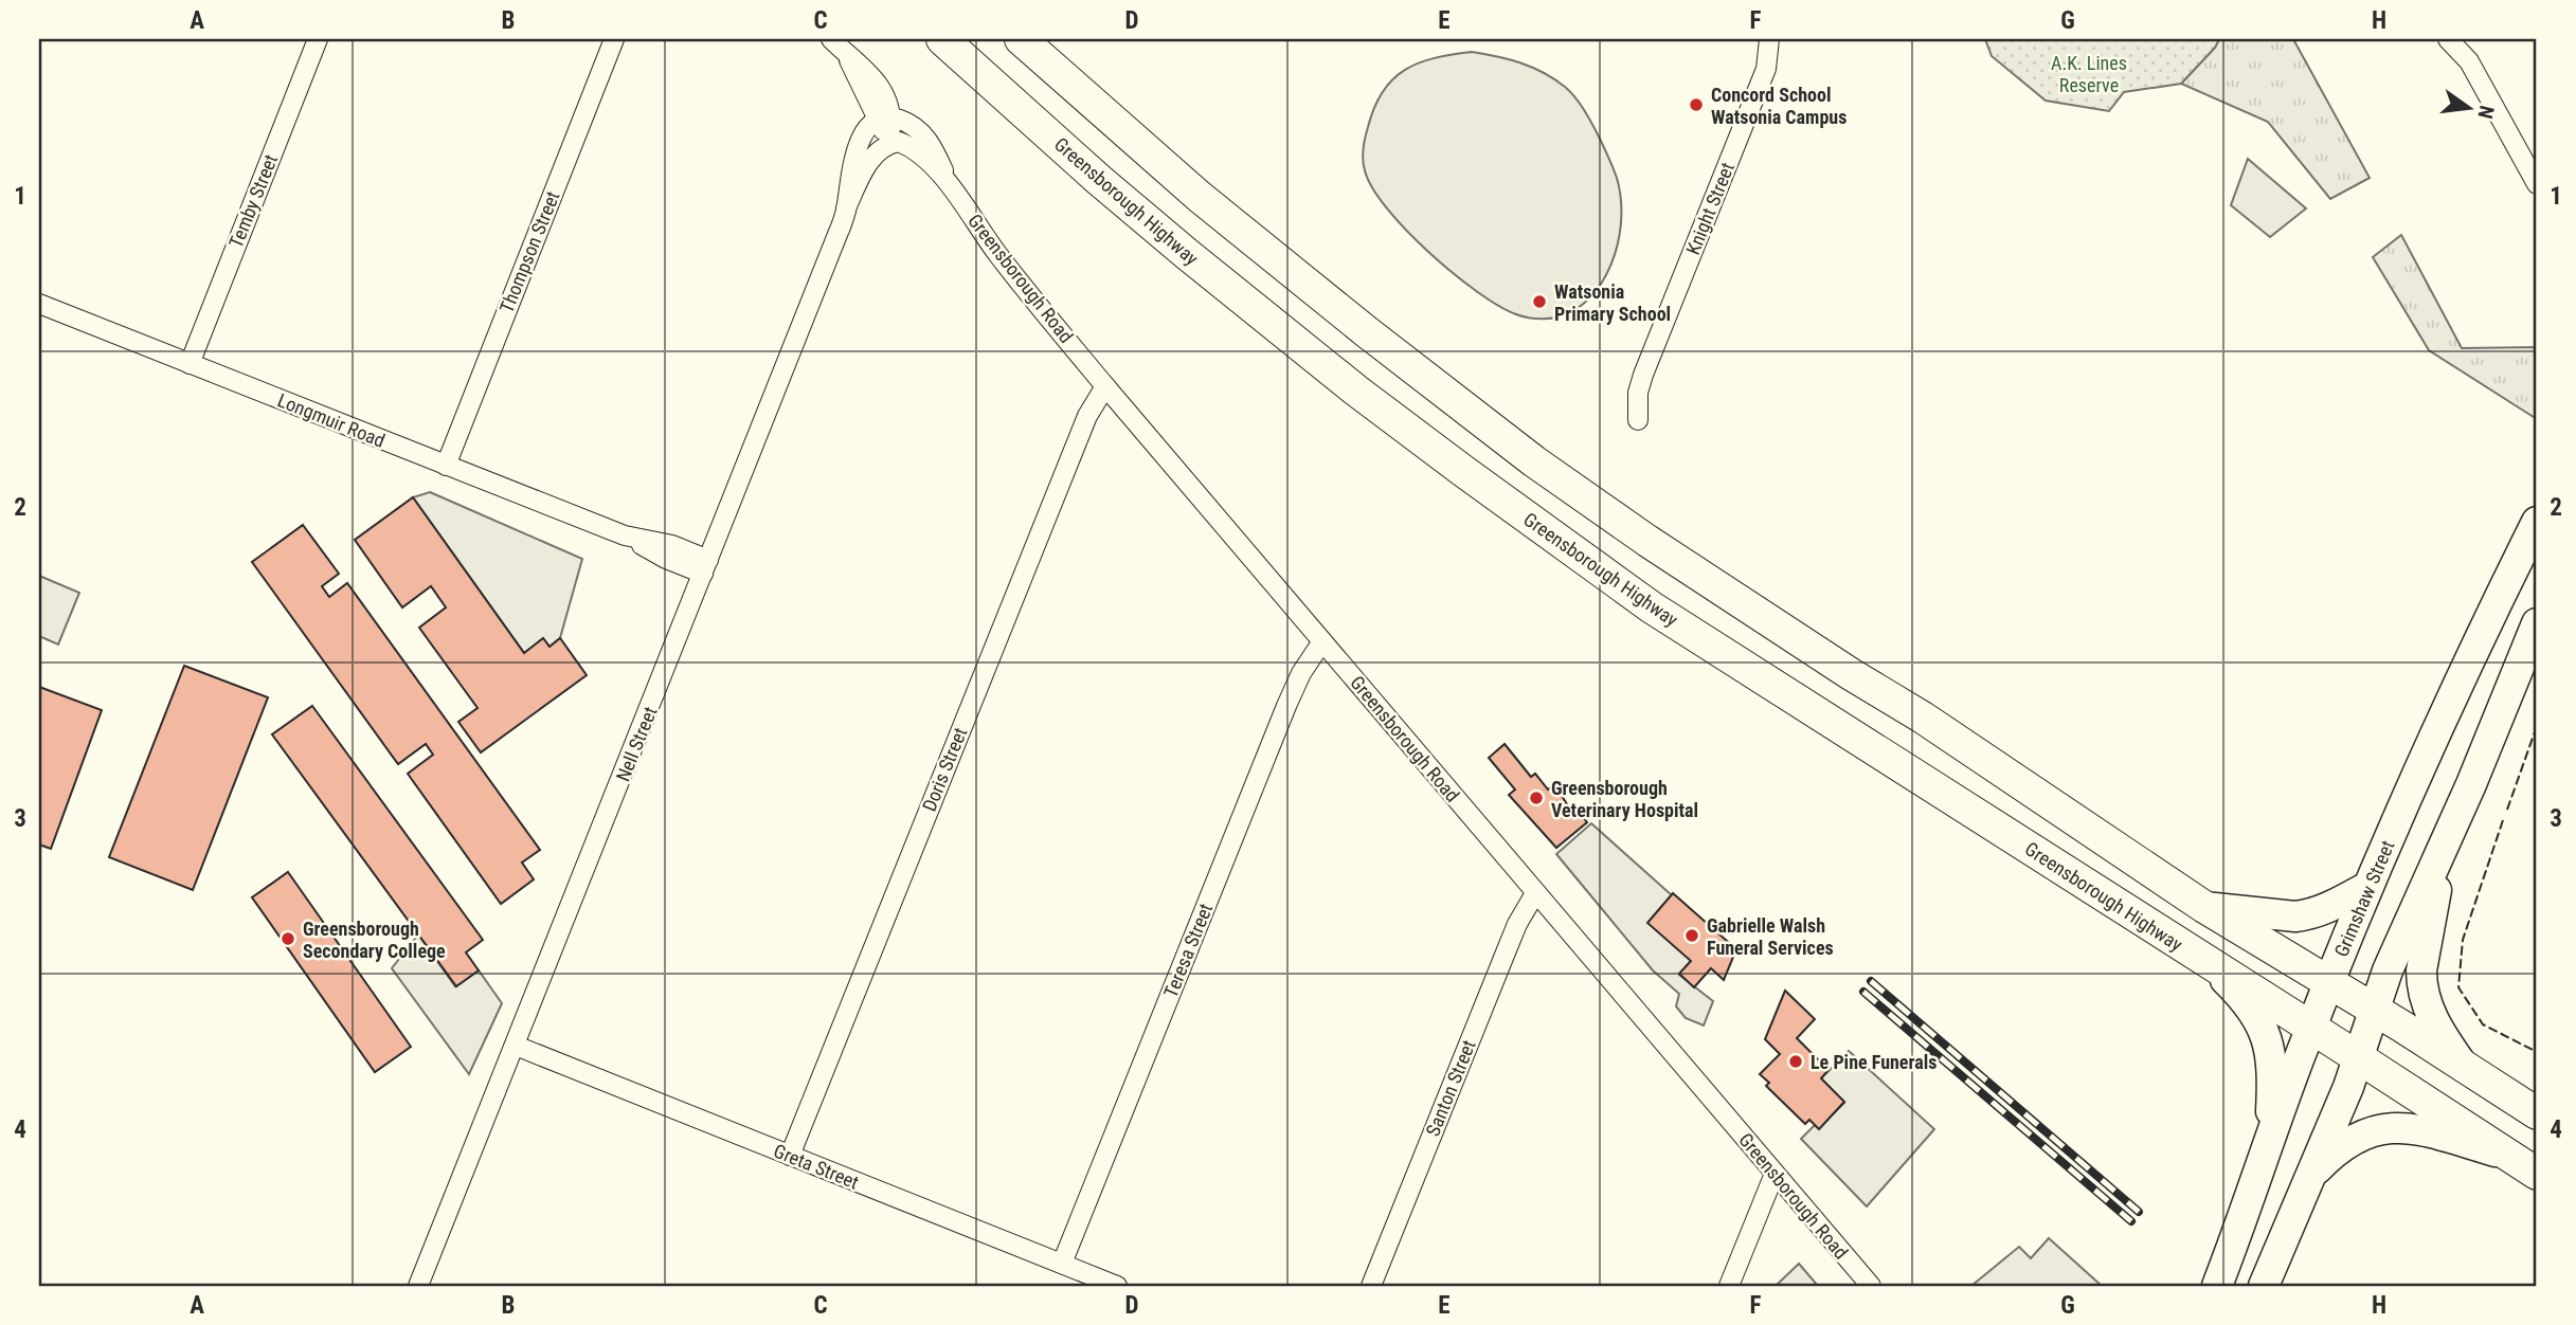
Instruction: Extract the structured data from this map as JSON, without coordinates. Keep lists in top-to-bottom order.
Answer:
{
  "streets": {
    "highway": ["Greensborough Highway"],
    "main road": ["Grimshaw Street"],
    "street": [
      "Temby Street",
      "Knight Street",
      "Thompson Street",
      "Greensborough Road",
      "Longmuir Road",
      "Nell Street",
      "Doris Street",
      "Teresa Street",
      "Santon Street",
      "Greta Street"
    ]
  },
  "crossings": [
    ["Temby Street", "Longmuir Road"],
    ["Greensborough Highway", "Grimshaw Street"],
    ["Thompson Street", "Longmuir Road"],
    ["Greensborough Road", "Nell Street"],
    ["Greensborough Road", "Doris Street"],
    ["Greensborough Road", "Teresa Street"],
    ["Greensborough Road", "Santon Street"],
    ["Longmuir Road", "Nell Street"],
    ["Nell Street", "Greta Street"],
    ["Doris Street", "Greta Street"],
    ["Teresa Street", "Greta Street"]
  ],
  "parks": ["A.K. Lines Reserve"],
  "places": [
    "Concord School Watsonia Campus",
    "Watsonia Primary School",
    "Greensborough Veterinary Hospital",
    "Gabrielle Walsh Funeral Services",
    "Greensborough Secondary College",
    "Le Pine Funerals"
  ],
  "north": "right",
  "grid": {
    "columns": [
      "A",
      "B",
      "C",
      "D",
      "E",
      "F",
      "G",
      "H"
    ],
    "rows": [
      "1",
      "2",
      "3",
      "4"
    ]
  }
}
